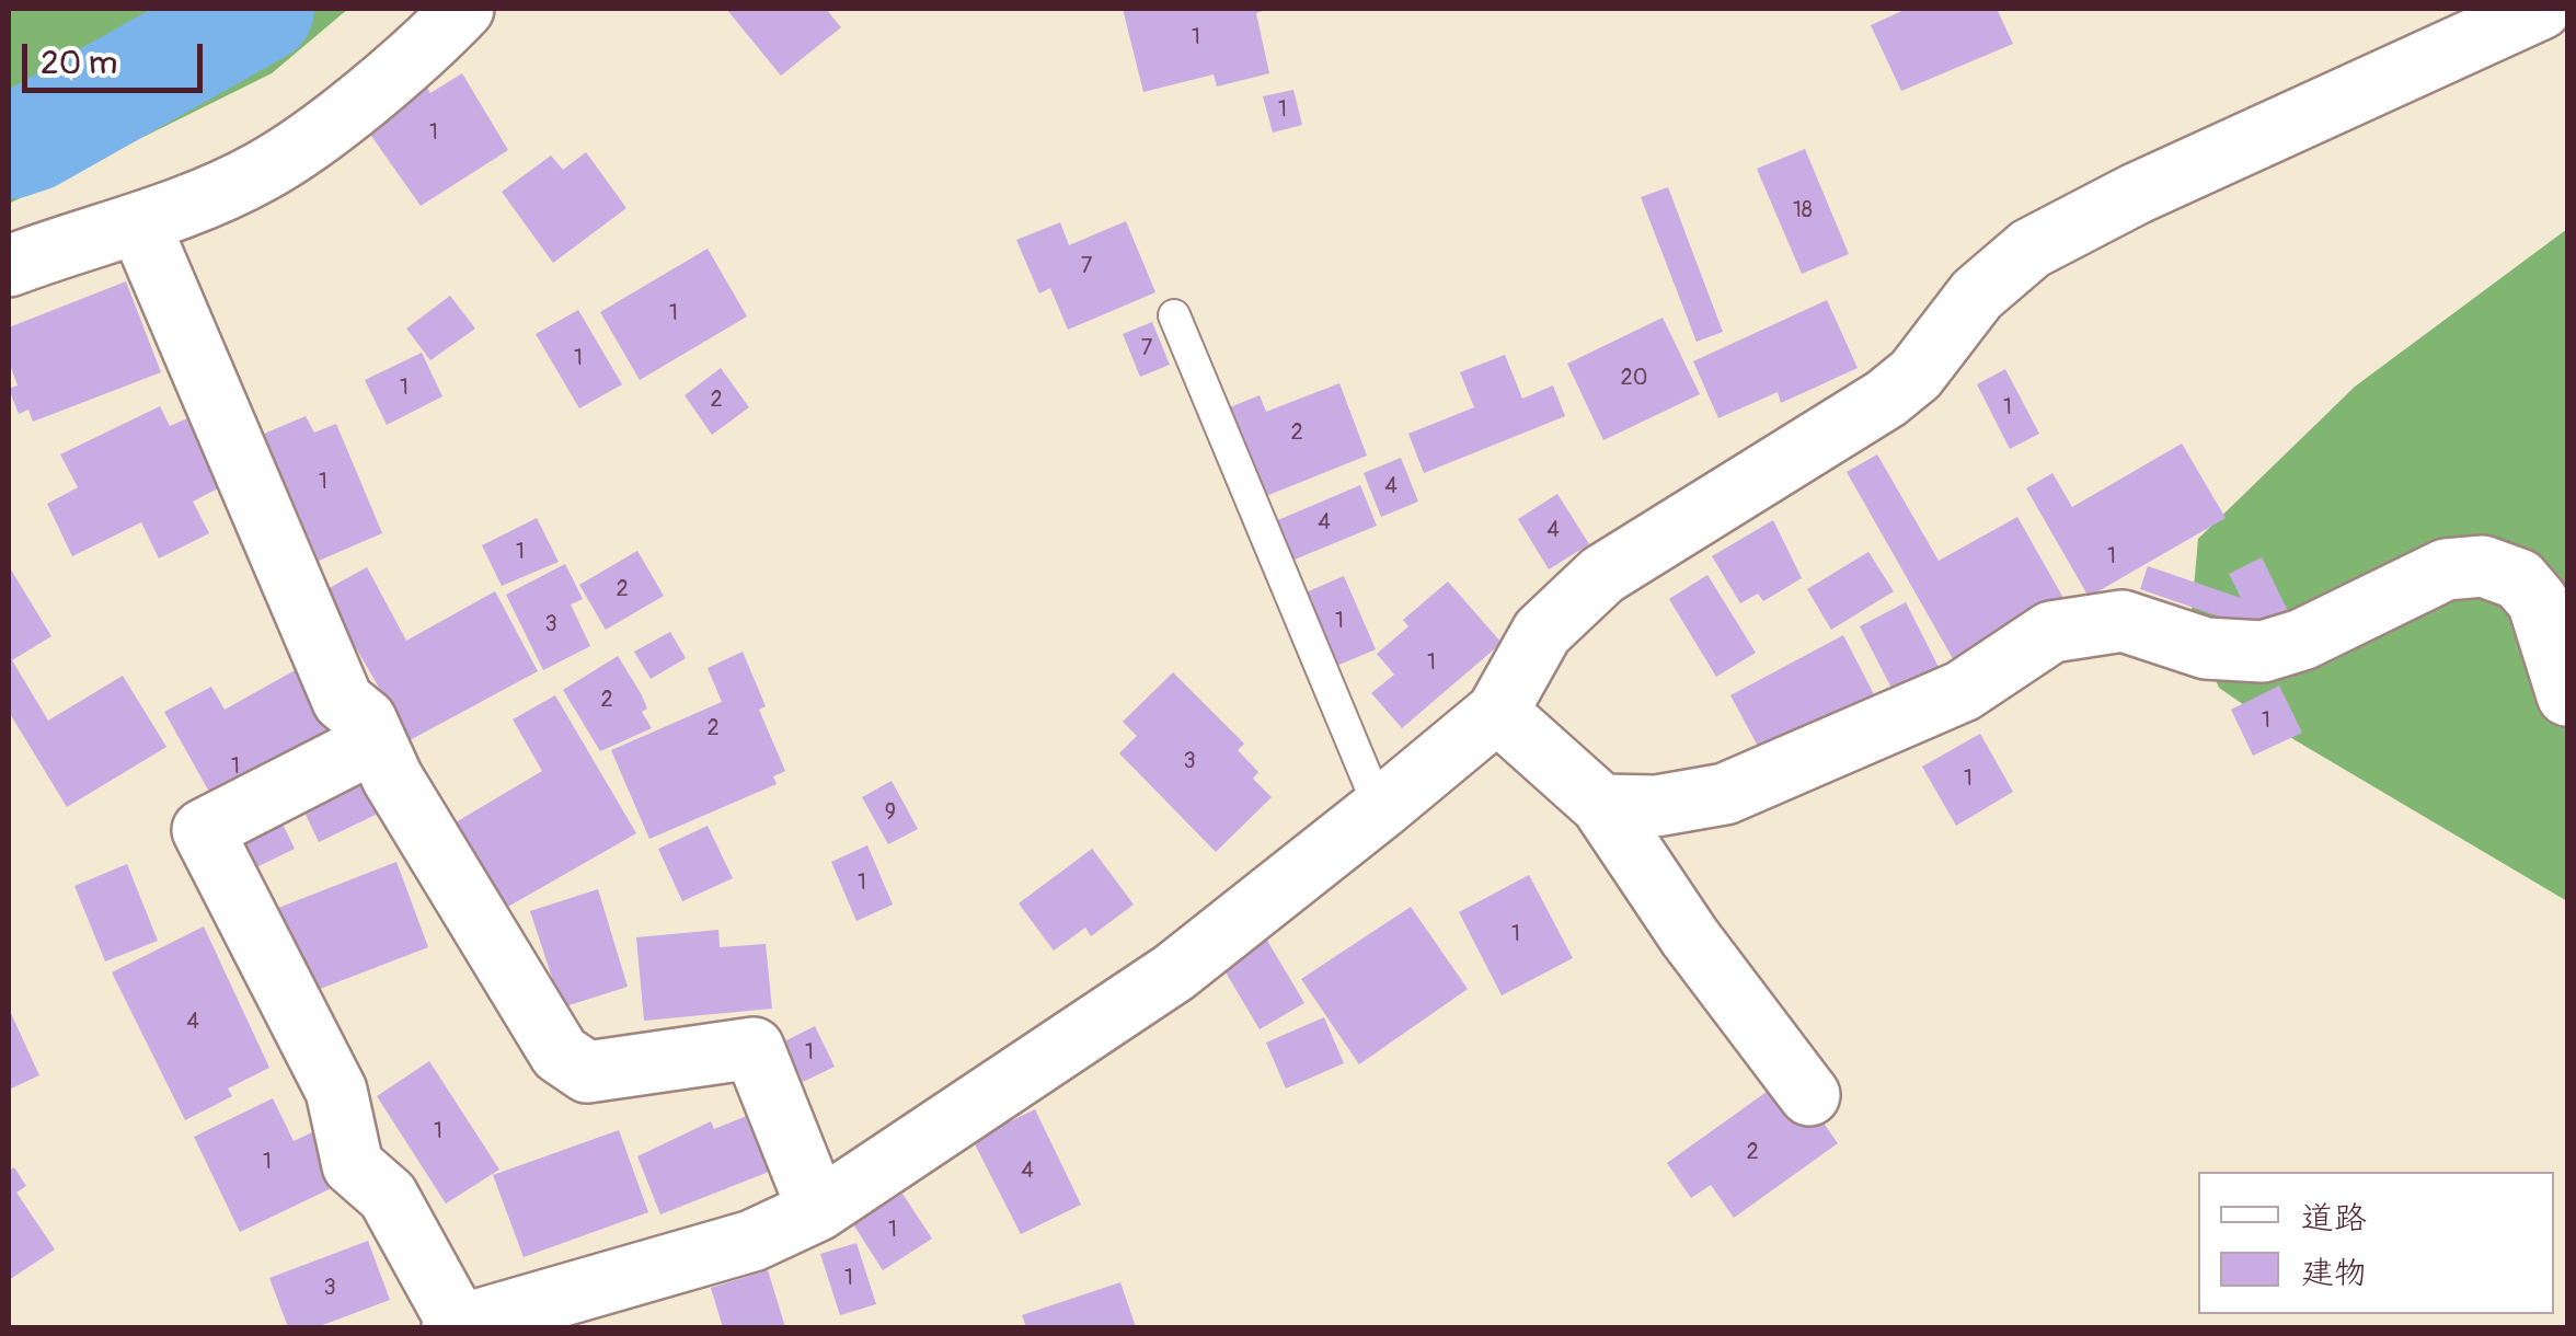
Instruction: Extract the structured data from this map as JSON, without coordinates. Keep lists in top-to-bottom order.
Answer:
{
  "house_numbers": [
    "1",
    "1",
    "1",
    "18",
    "7",
    "1",
    "7",
    "1",
    "20",
    "1",
    "2",
    "1",
    "2",
    "1",
    "4",
    "4",
    "4",
    "1",
    "1",
    "2",
    "1",
    "3",
    "1",
    "2",
    "1",
    "2",
    "3",
    "1",
    "1",
    "9",
    "1",
    "1",
    "4",
    "1",
    "1",
    "2",
    "1",
    "4",
    "1",
    "1",
    "3"
  ],
  "legend": ["道路", "建物"],
  "scale_bar": "20 m"
}
